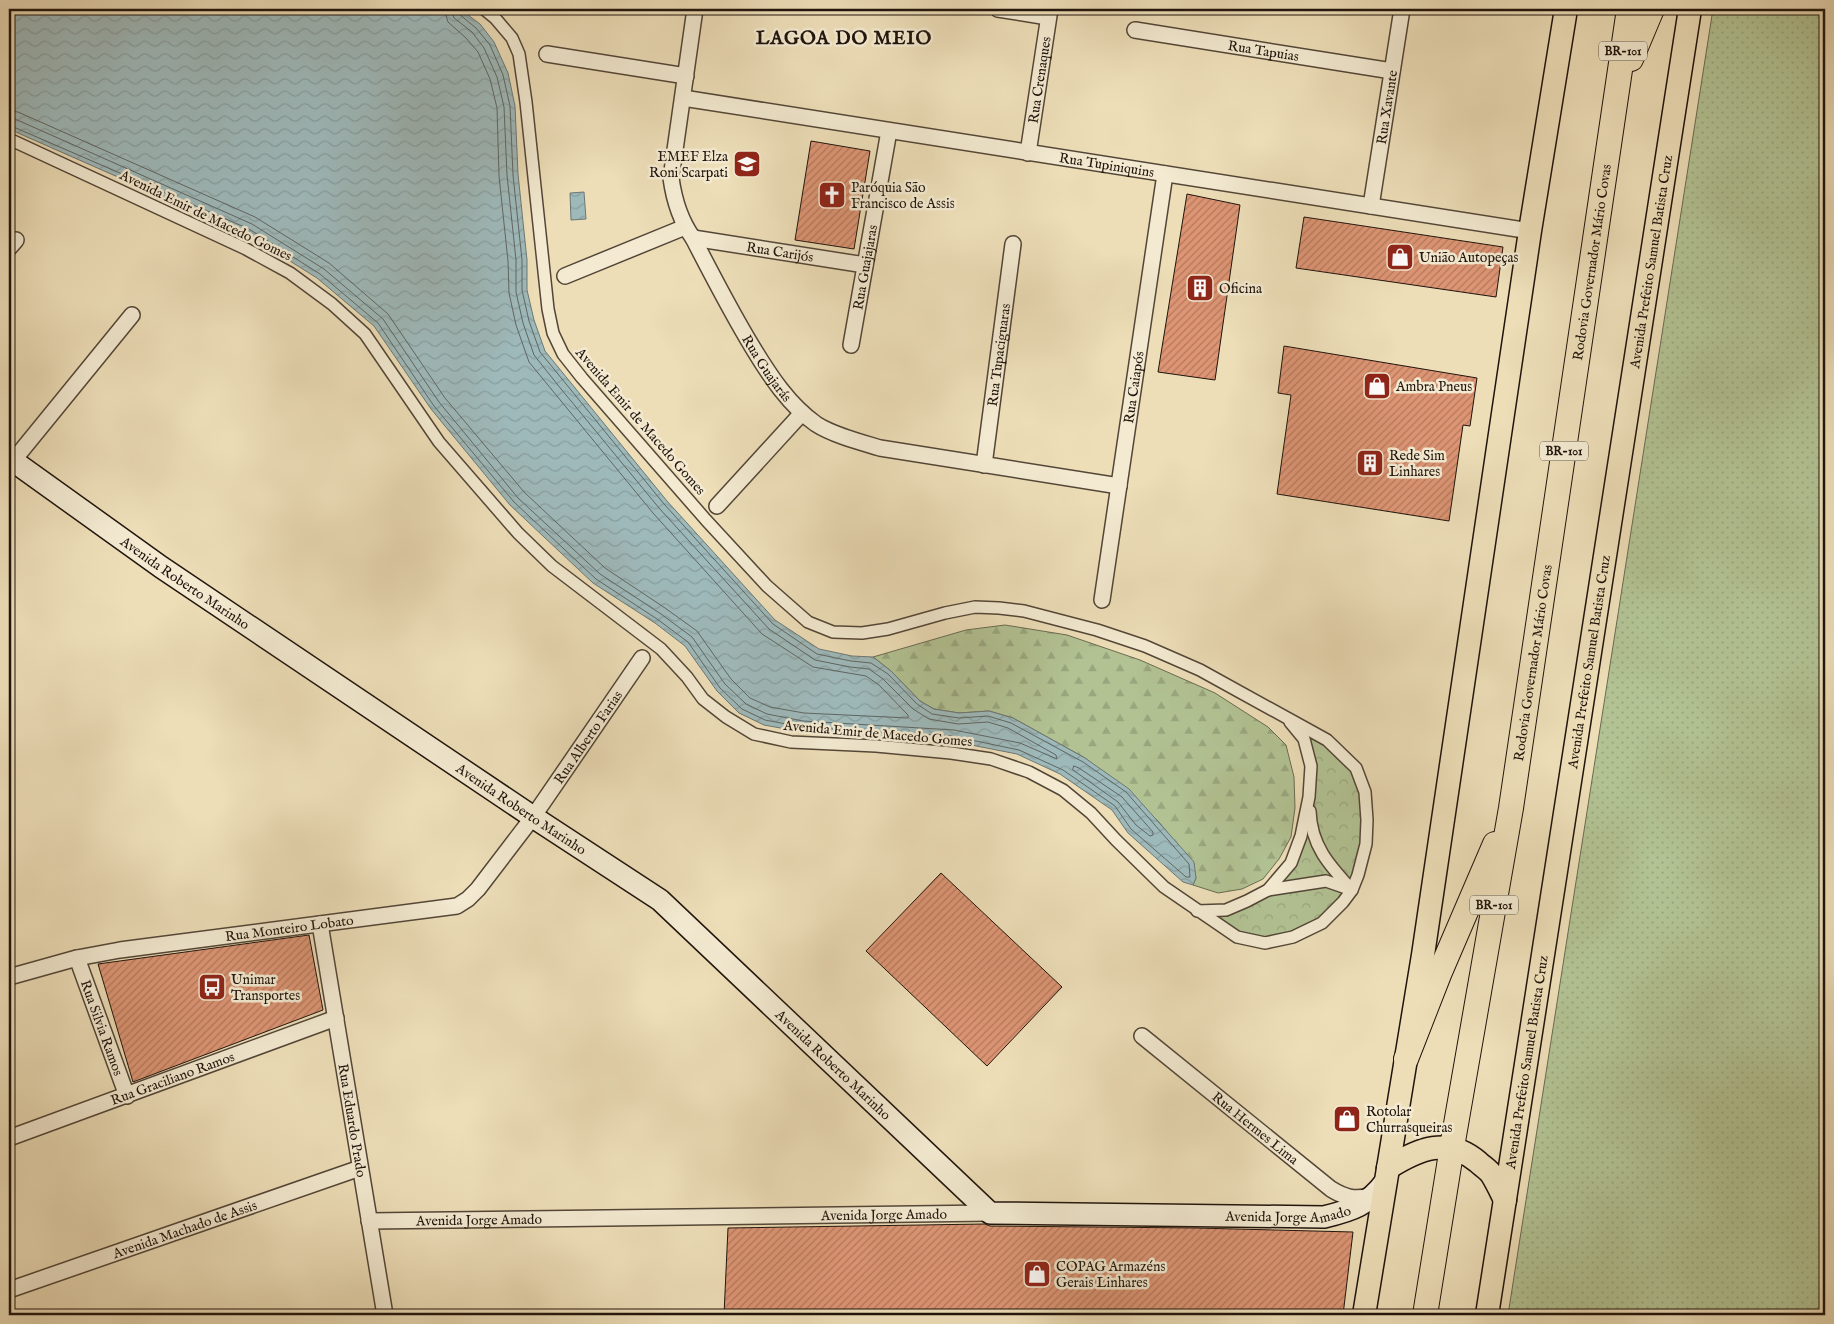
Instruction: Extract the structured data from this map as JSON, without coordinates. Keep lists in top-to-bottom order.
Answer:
{
  "streets": {
    "highway": ["BR-101", "Rodovia Governador Mário Covas"],
    "main road": ["Avenida Prefeito Samuel Batista Cruz", "Avenida Roberto Marinho", "Avenida Jorge Amado"],
    "street": [
      "Rua Tapuias",
      "Rua Crenaques",
      "Rua Xavante",
      "Rua Tupiniquins",
      "Avenida Emir de Macedo Gomes",
      "Rua Carijós",
      "Rua Guajajaras",
      "Rua Tupaciguaras",
      "Rua Guajarás",
      "Rua Caiapós",
      "Rua Alberto Farias",
      "Rua Monteiro Lobato",
      "Rua Silvia Ramos",
      "Rua Graciliano Ramos",
      "Rua Eduardo Prado",
      "Rua Hermes Lima",
      "Avenida Machado de Assis"
    ]
  },
  "crossings": [
    ["Rua Tapuias", "Rua Xavante"],
    ["Rua Crenaques", "Rua Tupiniquins"],
    ["Rua Xavante", "Rua Tupiniquins"],
    ["Rua Tupiniquins", "Rua Guajajaras"],
    ["Rua Tupiniquins", "Rua Guajarás"],
    ["Rua Tupiniquins", "Rua Caiapós"],
    ["Rua Carijós", "Rua Guajajaras"],
    ["Rua Carijós", "Rua Guajarás"],
    ["Rua Tupaciguaras", "Rua Guajarás"],
    ["Rua Guajarás", "Rua Caiapós"],
    ["Avenida Roberto Marinho", "Rua Alberto Farias"],
    ["Avenida Roberto Marinho", "Rua Monteiro Lobato"],
    ["Avenida Roberto Marinho", "Avenida Jorge Amado"],
    ["Rua Alberto Farias", "Rua Monteiro Lobato"],
    ["Rua Monteiro Lobato", "Rua Silvia Ramos"],
    ["Rua Monteiro Lobato", "Rua Eduardo Prado"],
    ["Rua Silvia Ramos", "Rua Graciliano Ramos"],
    ["Rua Graciliano Ramos", "Rua Eduardo Prado"],
    ["Rua Eduardo Prado", "Avenida Jorge Amado"],
    ["Rua Eduardo Prado", "Avenida Machado de Assis"],
    ["Rua Hermes Lima", "Avenida Jorge Amado"]
  ],
  "districts": ["LAGOA DO MEIO"],
  "places": {
    "school or university": ["EMEF Elza Roni Scarpati"],
    "church": ["Paróquia São Francisco de Assis"],
    "shop": [
      "União Autopeças",
      "Ambra Pneus",
      "Rotolar Churrasqueiras",
      "COPAG Armazéns Gerais Linhares"
    ],
    "building": ["Oficina", "Rede Sim Linhares"],
    "bus stop": ["Unimar Transportes"]
  }
}
